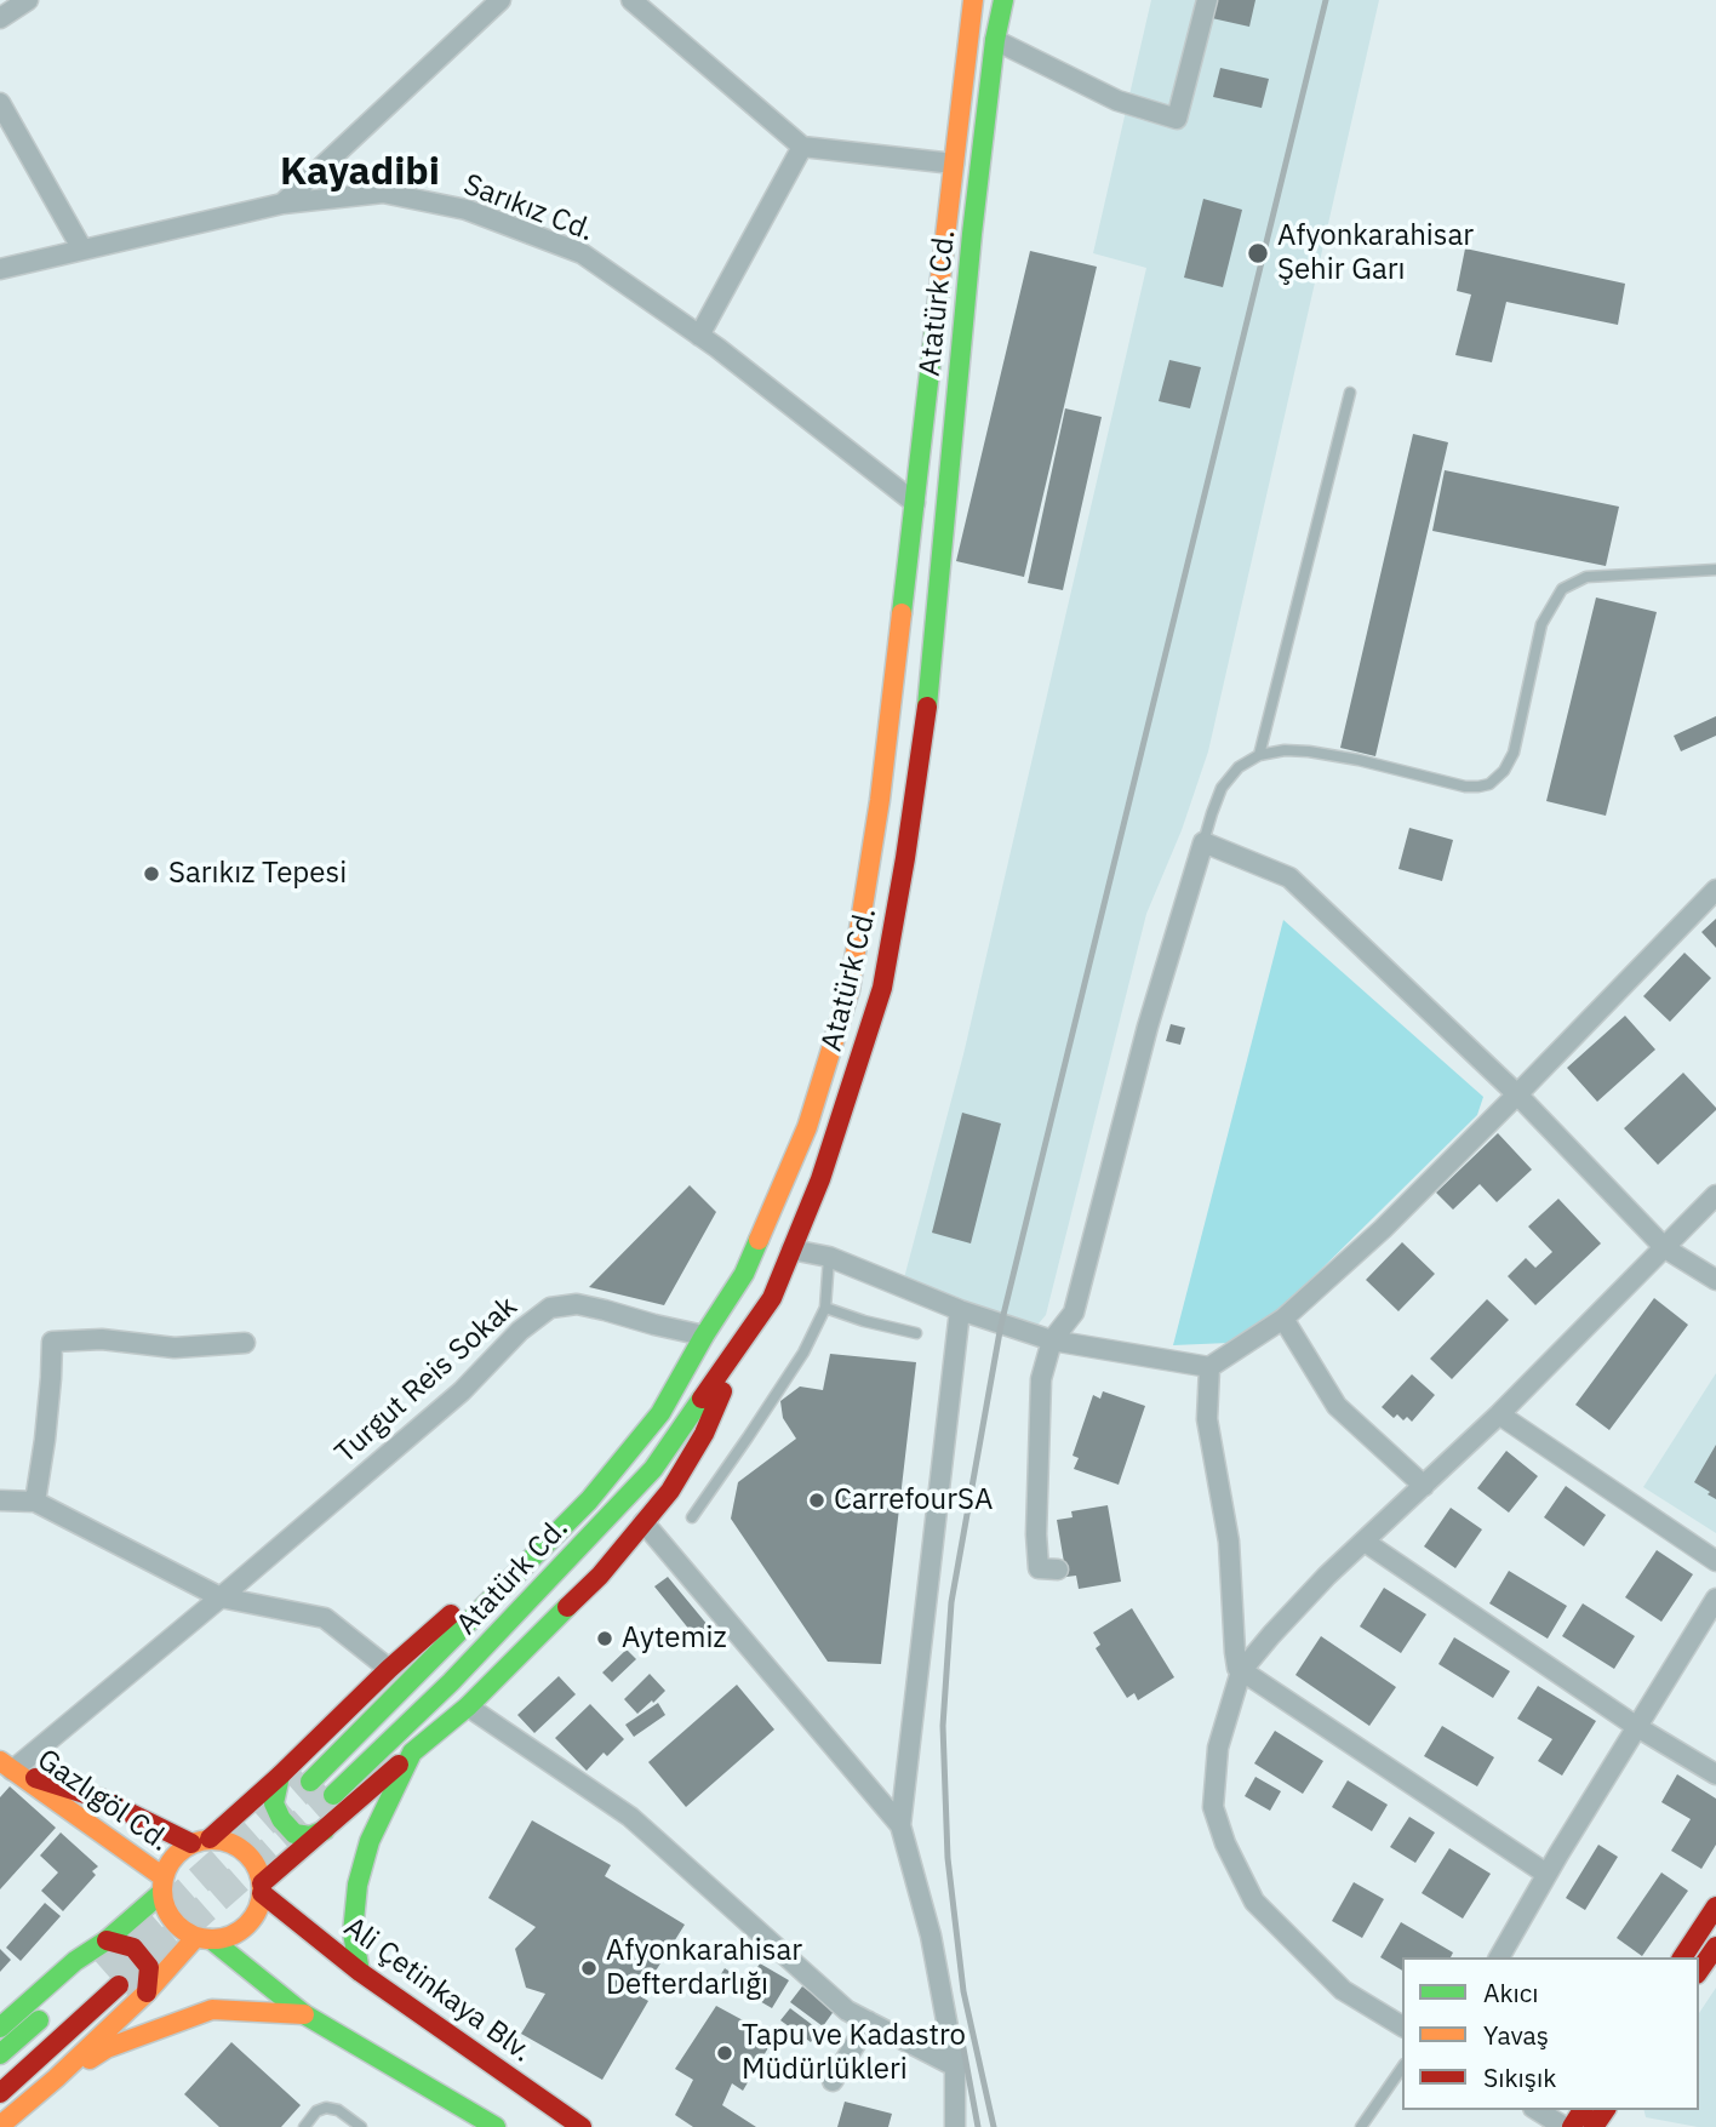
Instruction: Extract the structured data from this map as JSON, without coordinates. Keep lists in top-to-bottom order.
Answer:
{
  "streets": {
    "main road": ["Atatürk Cd.", "Gazlıgöl Cd.", "Ali Çetinkaya Blv."],
    "street": ["Sarıkız Cd.", "Turgut Reis Sokak"]
  },
  "crossings": [
    ["Sarıkız Cd.", "Atatürk Cd."],
    ["Atatürk Cd.", "Turgut Reis Sokak"],
    ["Turgut Reis Sokak", "Gazlıgöl Cd."],
    ["Gazlıgöl Cd.", "Ali Çetinkaya Blv."]
  ],
  "districts": ["Kayadibi"],
  "places": [
    "Afyonkarahisar Şehir Garı",
    "Sarıkız Tepesi",
    "CarrefourSA",
    "Aytemiz",
    "Afyonkarahisar Defterdarlığı",
    "Tapu ve Kadastro Müdürlükleri"
  ],
  "legend": ["Akıcı", "Yavaş", "Sıkışık"]
}
